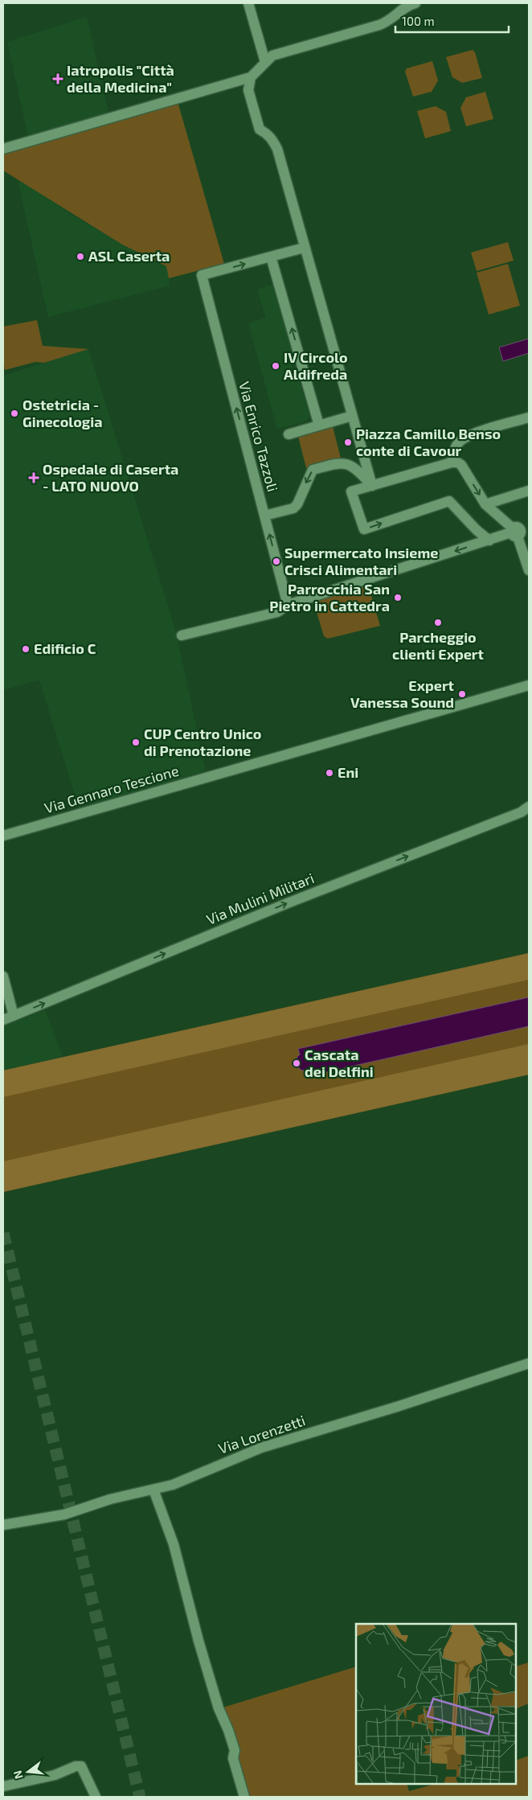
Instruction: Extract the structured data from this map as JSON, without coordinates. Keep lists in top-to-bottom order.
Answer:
{
  "streets": {
    "street": [
      "Via Enrico Tazzoli",
      "Via Gennaro Tescione",
      "Via Mulini Militari",
      "Via Lorenzetti"
    ]
  },
  "one_way": ["Via Mulini Militari"],
  "places": {
    "health": ["Iatropolis \"Città della Medicina\"", "Ospedale di Caserta - LATO NUOVO"],
    "other": [
      "ASL Caserta",
      "IV Circolo Aldifreda",
      "Ostetricia - Ginecologia",
      "Piazza Camillo Benso conte di Cavour",
      "Supermercato Insieme Crisci Alimentari",
      "Parrocchia San Pietro in Cattedra",
      "Parcheggio clienti Expert",
      "Edificio C",
      "Expert Vanessa Sound",
      "CUP Centro Unico di Prenotazione",
      "Eni",
      "Cascata dei Delfini"
    ]
  },
  "scale_bar": "100 m",
  "north": "left"
}
